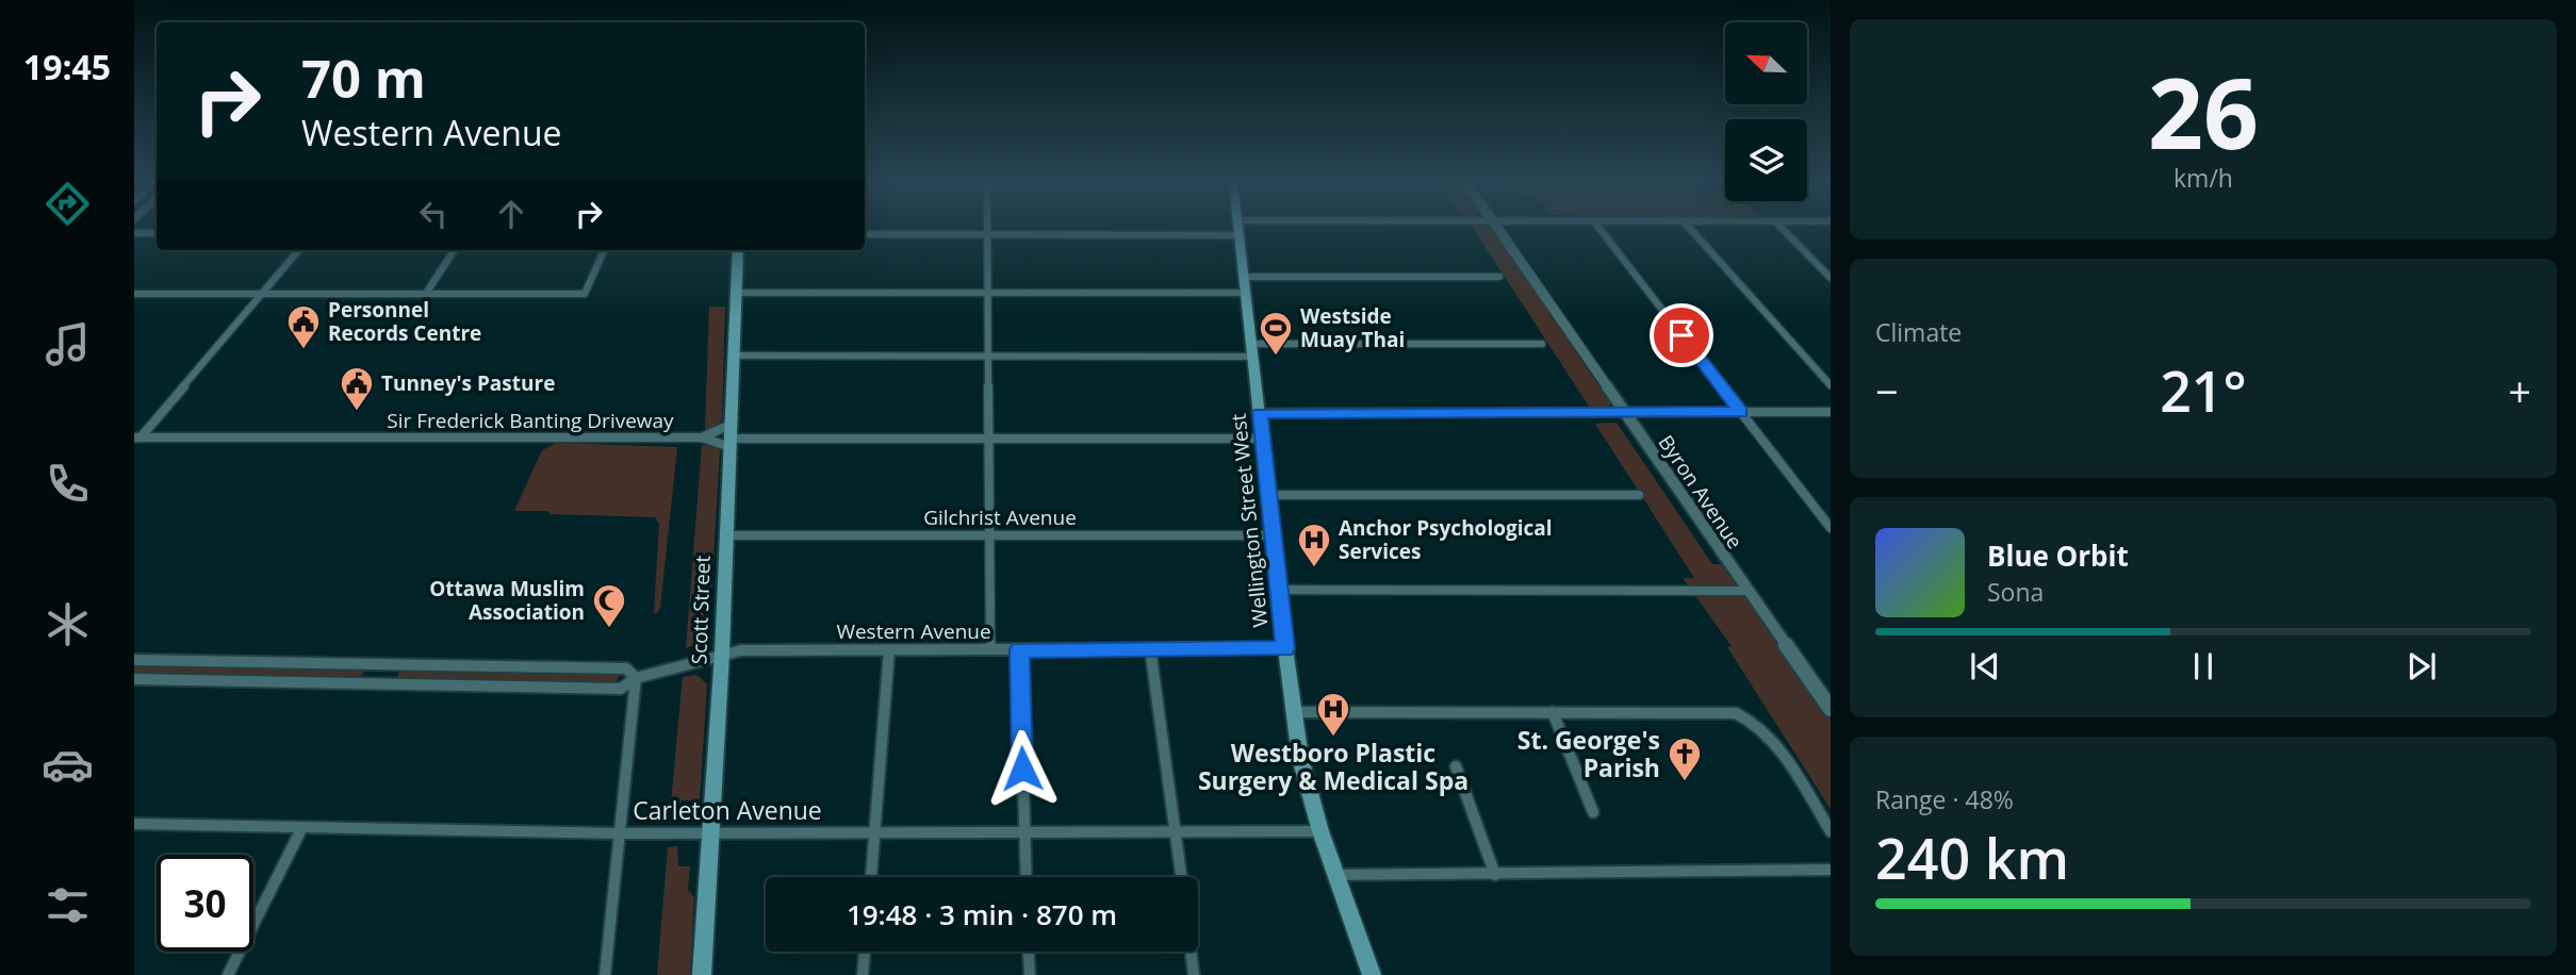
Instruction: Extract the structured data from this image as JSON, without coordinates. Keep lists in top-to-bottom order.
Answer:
{
  "streets": {
    "main road": ["Wellington Street West", "Scott Street"],
    "street": [
      "Sir Frederick Banting Driveway",
      "Byron Avenue",
      "Gilchrist Avenue",
      "Western Avenue",
      "Carleton Avenue"
    ]
  },
  "crossings": [
    ["Sir Frederick Banting Driveway", "Wellington Street West"],
    ["Sir Frederick Banting Driveway", "Scott Street"],
    ["Gilchrist Avenue", "Wellington Street West"],
    ["Gilchrist Avenue", "Scott Street"],
    ["Wellington Street West", "Western Avenue"],
    ["Wellington Street West", "Carleton Avenue"],
    ["Scott Street", "Western Avenue"],
    ["Scott Street", "Carleton Avenue"]
  ],
  "places": {
    "public building": ["Personnel Records Centre", "Tunney's Pasture"],
    "sports": ["Westside Muay Thai"],
    "hospital": ["Anchor Psychological Services", "Westboro Plastic Surgery & Medical Spa"],
    "mosque": ["Ottawa Muslim Association"],
    "church": ["St. George's Parish"]
  },
  "north": "top left",
  "page": {
    "tabs": "19:45",
    "tile": [
      ["26", "km/h"],
      "Climate",
      ["Range · 48%", "240 km"]
    ],
    "turn": ["70 m", "Western Avenue"],
    "heat": ["−", "21°", "+"],
    "song": ["Blue Orbit", "Sona"],
    "limit": "30",
    "trip": "19:48 · 3 min · 870 m"
  }
}
